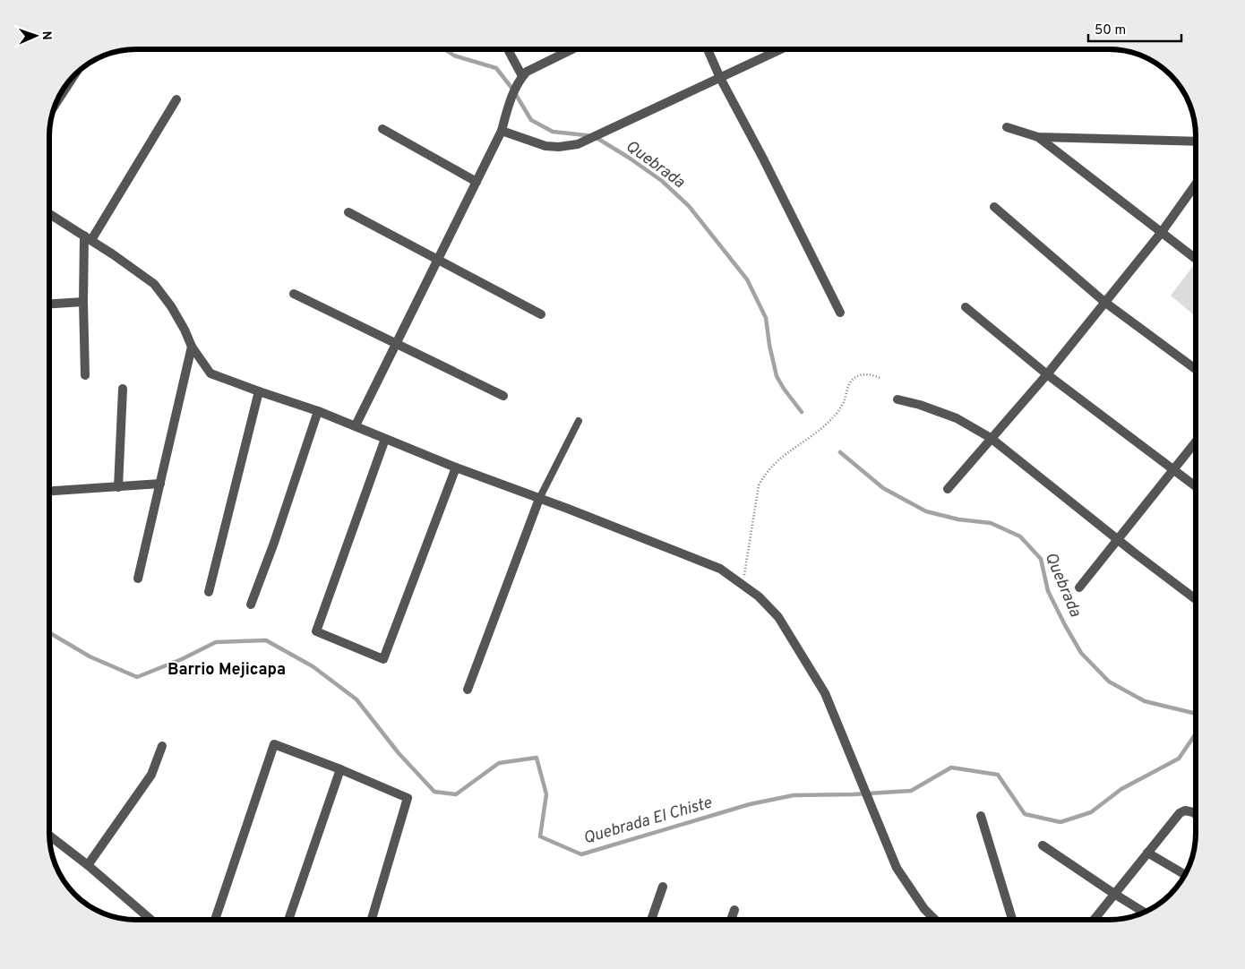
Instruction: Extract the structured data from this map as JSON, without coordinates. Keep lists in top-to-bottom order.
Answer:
{
  "districts": ["Barrio Mejicapa"],
  "water": ["Quebrada", "Quebrada El Chiste"],
  "scale_bar": "50 m",
  "north": "right"
}
